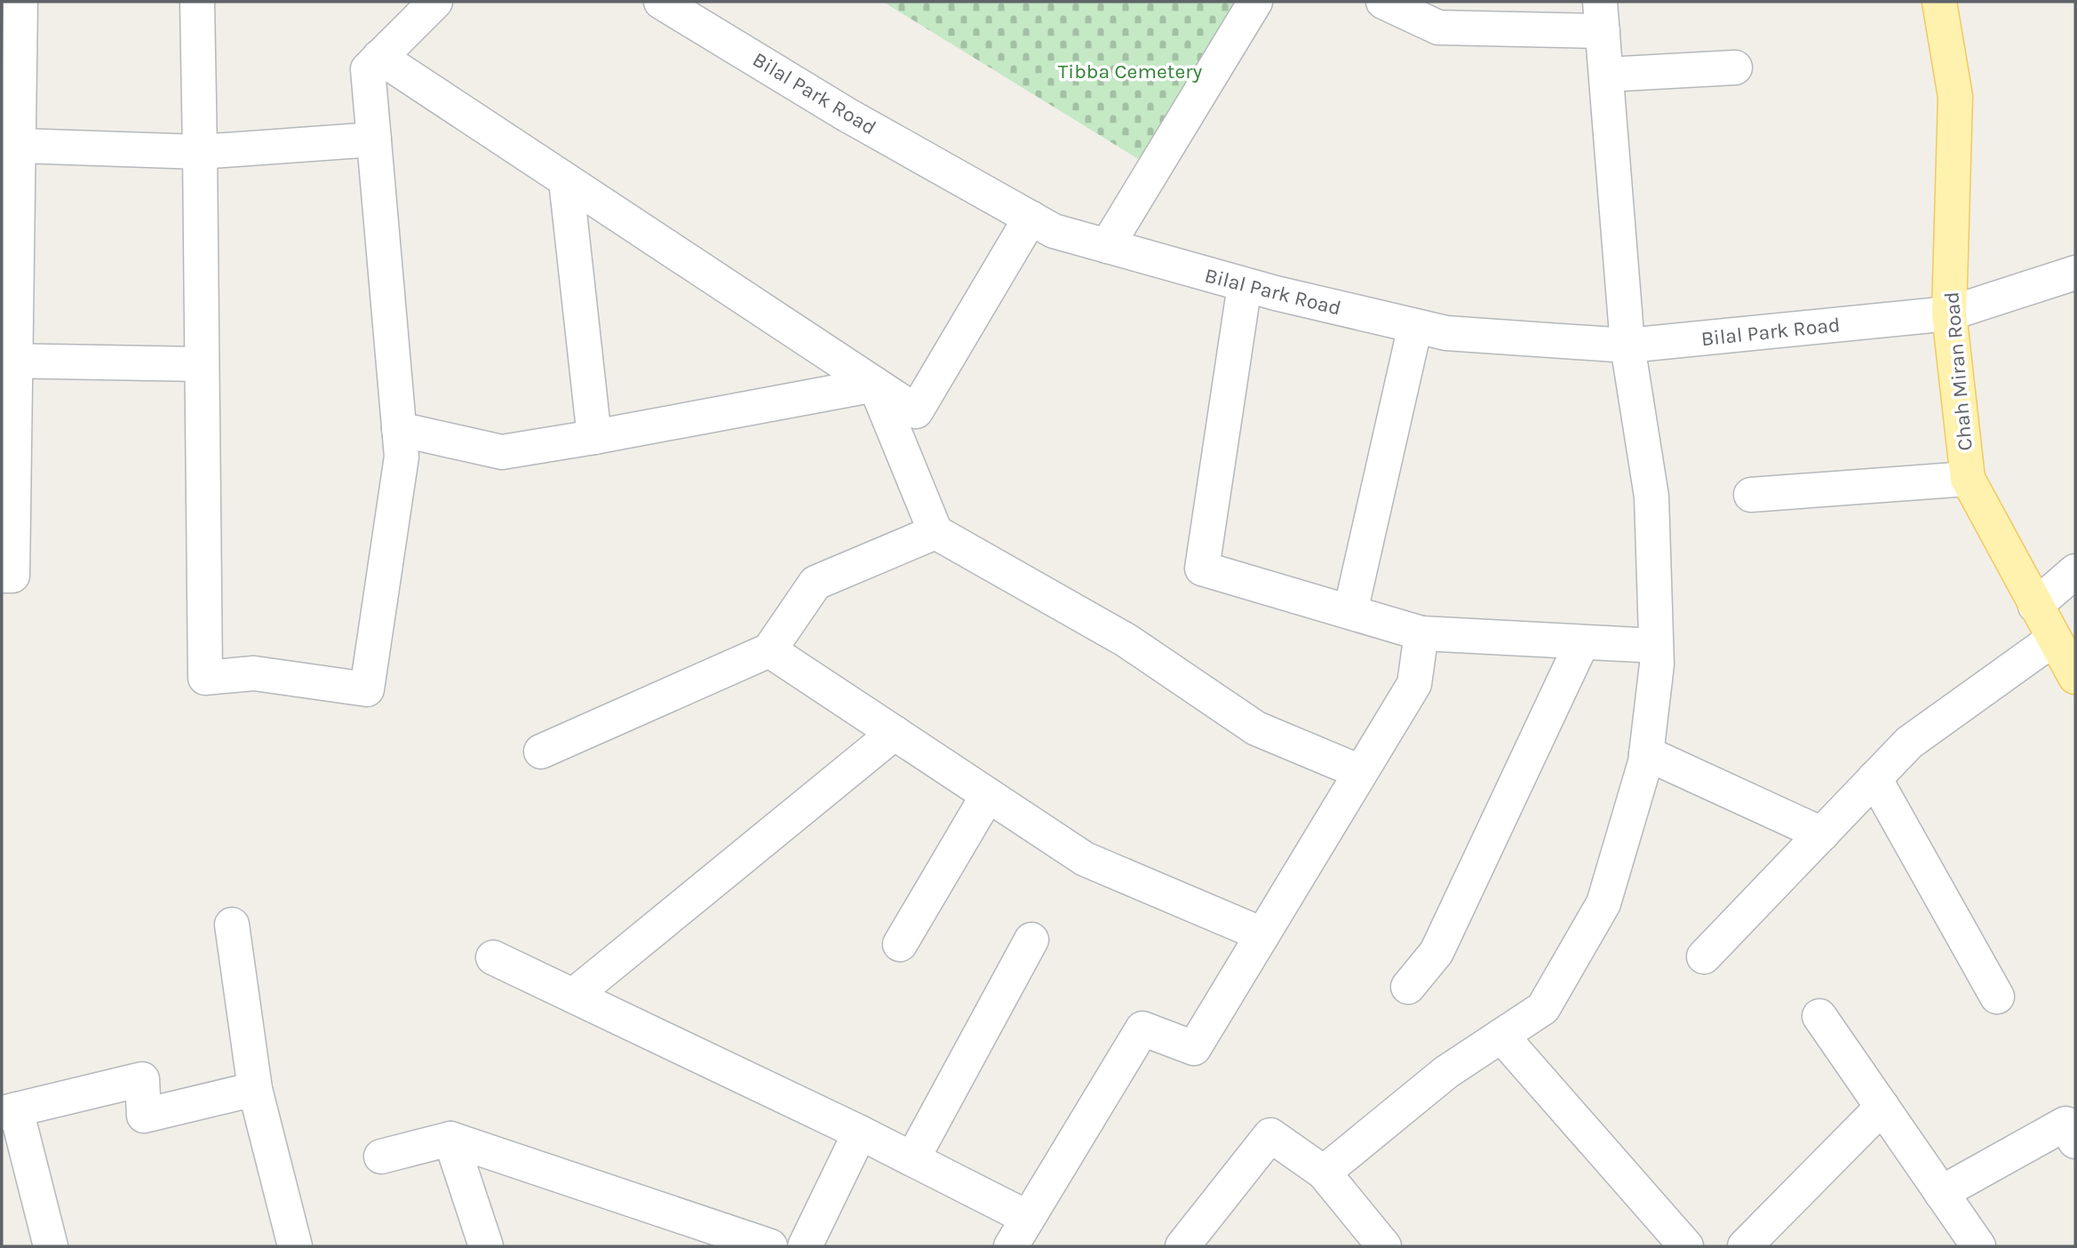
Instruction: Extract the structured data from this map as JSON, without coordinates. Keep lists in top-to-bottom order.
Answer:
{
  "streets": {
    "main road": ["Chah Miran Road"],
    "street": ["Bilal Park Road"]
  },
  "crossings": [
    ["Bilal Park Road", "Chah Miran Road"]
  ],
  "parks": ["Tibba Cemetery"]
}
